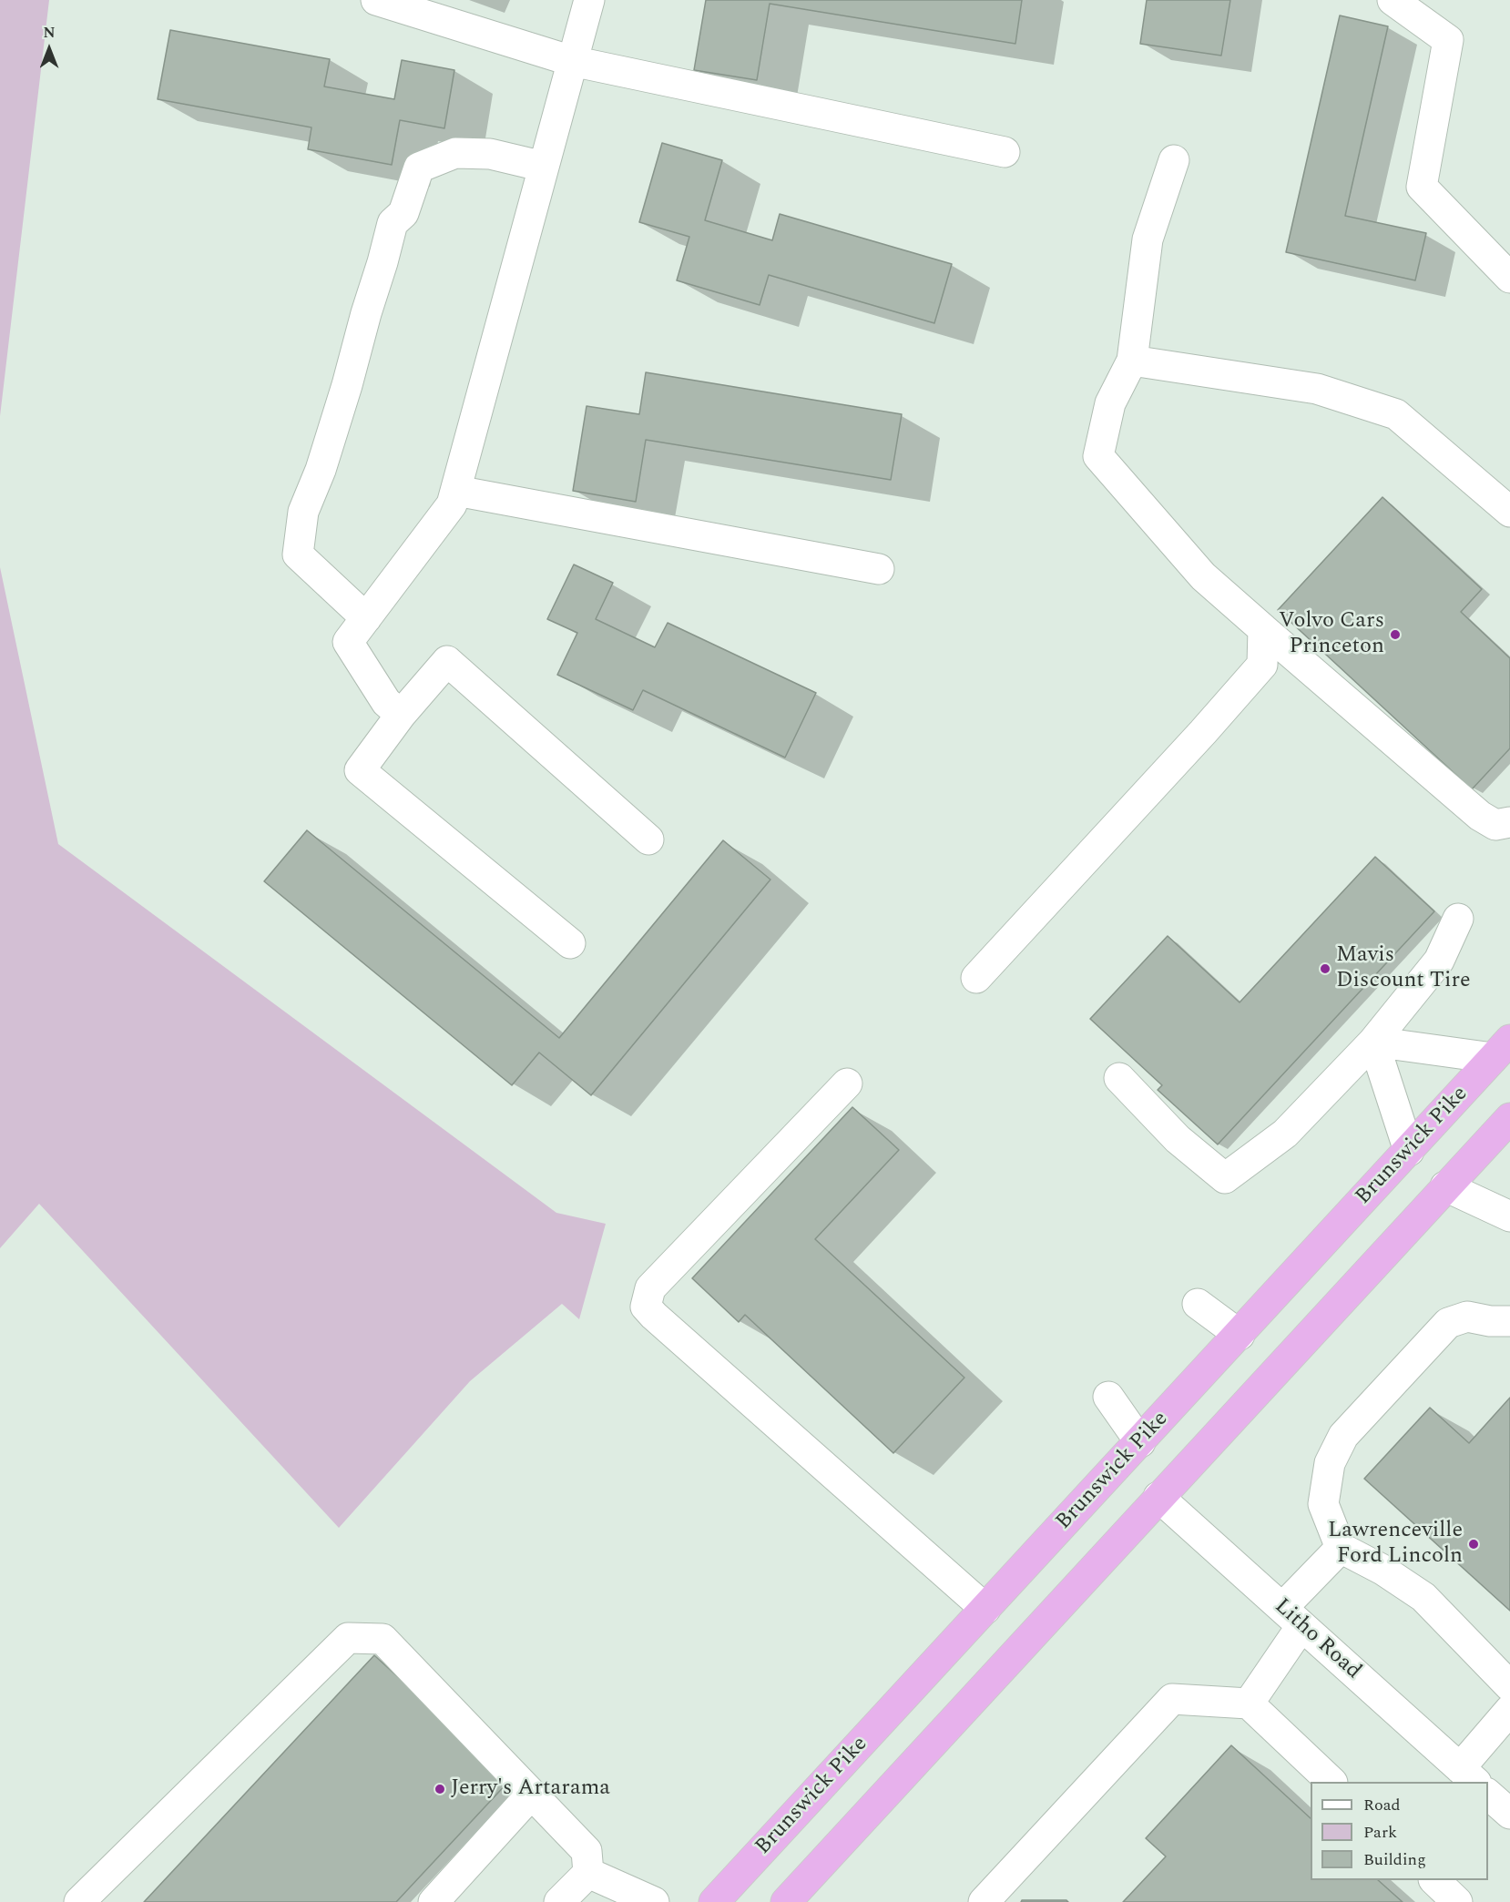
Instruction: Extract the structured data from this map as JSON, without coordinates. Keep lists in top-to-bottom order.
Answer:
{
  "streets": {
    "highway": ["Brunswick Pike"],
    "street": ["Litho Road"]
  },
  "places": [
    "Volvo Cars Princeton",
    "Mavis Discount Tire",
    "Lawrenceville Ford Lincoln",
    "Jerry's Artarama"
  ],
  "legend": ["Road", "Park", "Building"],
  "north": "top"
}
